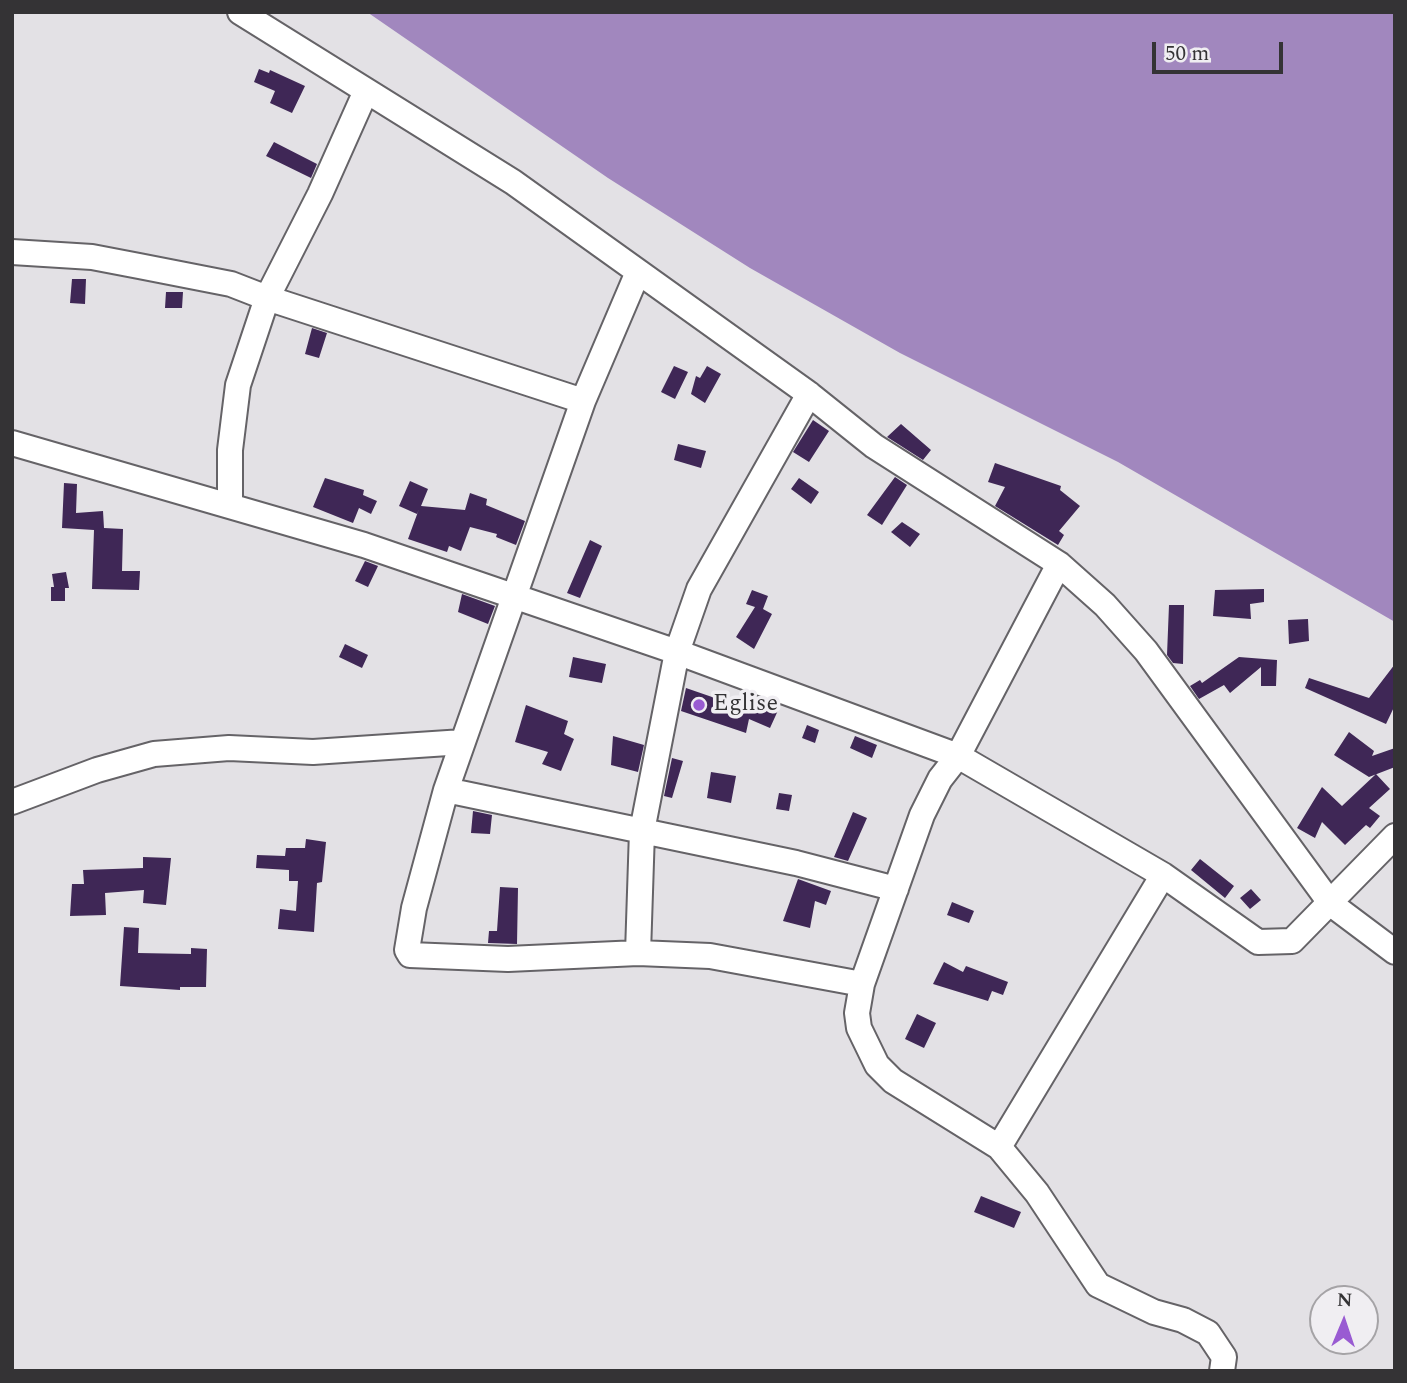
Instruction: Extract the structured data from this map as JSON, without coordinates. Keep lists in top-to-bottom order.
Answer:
{
  "places": ["Eglise"],
  "scale_bar": "50 m",
  "north": "top"
}
